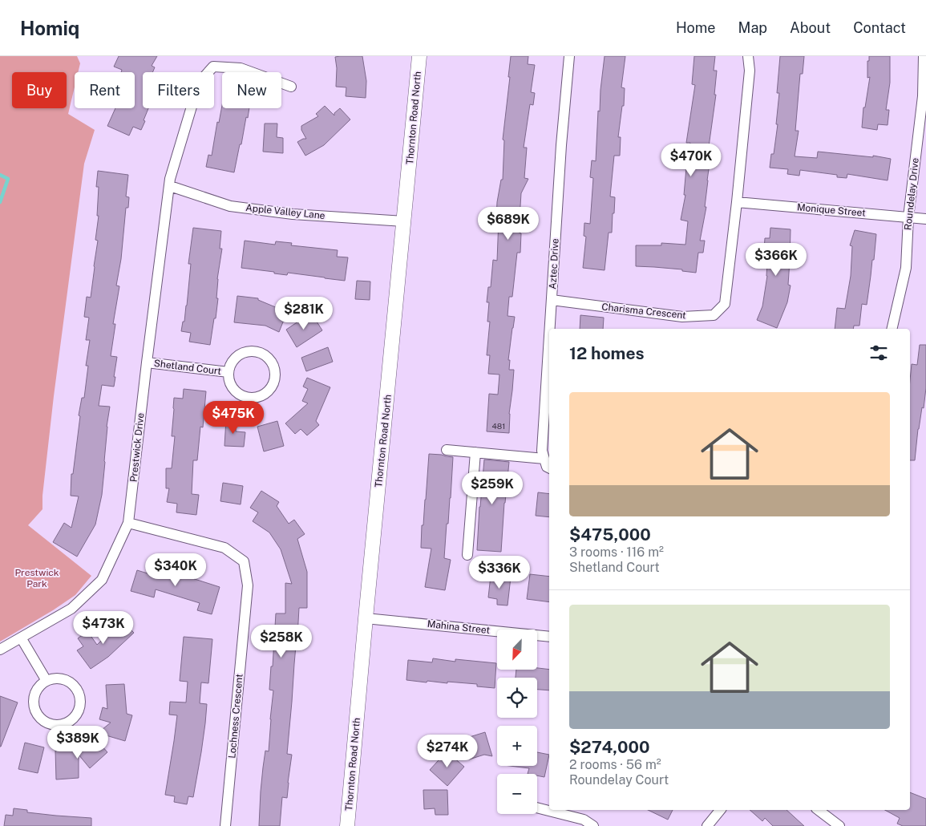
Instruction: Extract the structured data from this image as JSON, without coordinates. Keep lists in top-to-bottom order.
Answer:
{
  "streets": {
    "main road": ["Thornton Road North"],
    "street": [
      "Roundelay Drive",
      "Monique Street",
      "Apple Valley Lane",
      "Aztec Drive",
      "Charisma Crescent",
      "Shetland Court",
      "Prestwick Drive",
      "Mahina Street",
      "Lochness Crescent"
    ]
  },
  "crossings": [
    ["Thornton Road North", "Apple Valley Lane"],
    ["Thornton Road North", "Mahina Street"],
    ["Roundelay Drive", "Monique Street"],
    ["Monique Street", "Charisma Crescent"],
    ["Apple Valley Lane", "Prestwick Drive"],
    ["Aztec Drive", "Charisma Crescent"],
    ["Shetland Court", "Prestwick Drive"],
    ["Prestwick Drive", "Lochness Crescent"]
  ],
  "parks": ["Prestwick Park"],
  "house_numbers": ["481"],
  "north": "bottom left",
  "page": {
    "header": "Homiq",
    "nav": [
      "Home",
      "Map",
      "About",
      "Contact"
    ],
    "chip": [
      "Buy",
      "Rent",
      "Filters",
      "New"
    ],
    "price": [
      "$470K",
      "$689K",
      "$366K",
      "$281K",
      "$475K",
      "$259K",
      "$340K",
      "$336K",
      "$473K",
      "$258K",
      "$389K",
      "$274K"
    ],
    "heading": "12 homes",
    "list": [
      {
        "name": "$475,000",
        "note": "3 rooms · 116 m² · Shetland Court"
      },
      {
        "name": "$274,000",
        "note": "2 rooms · 56 m² · Roundelay Court"
      }
    ],
    "map_buttons": ["+", "−"]
  }
}
